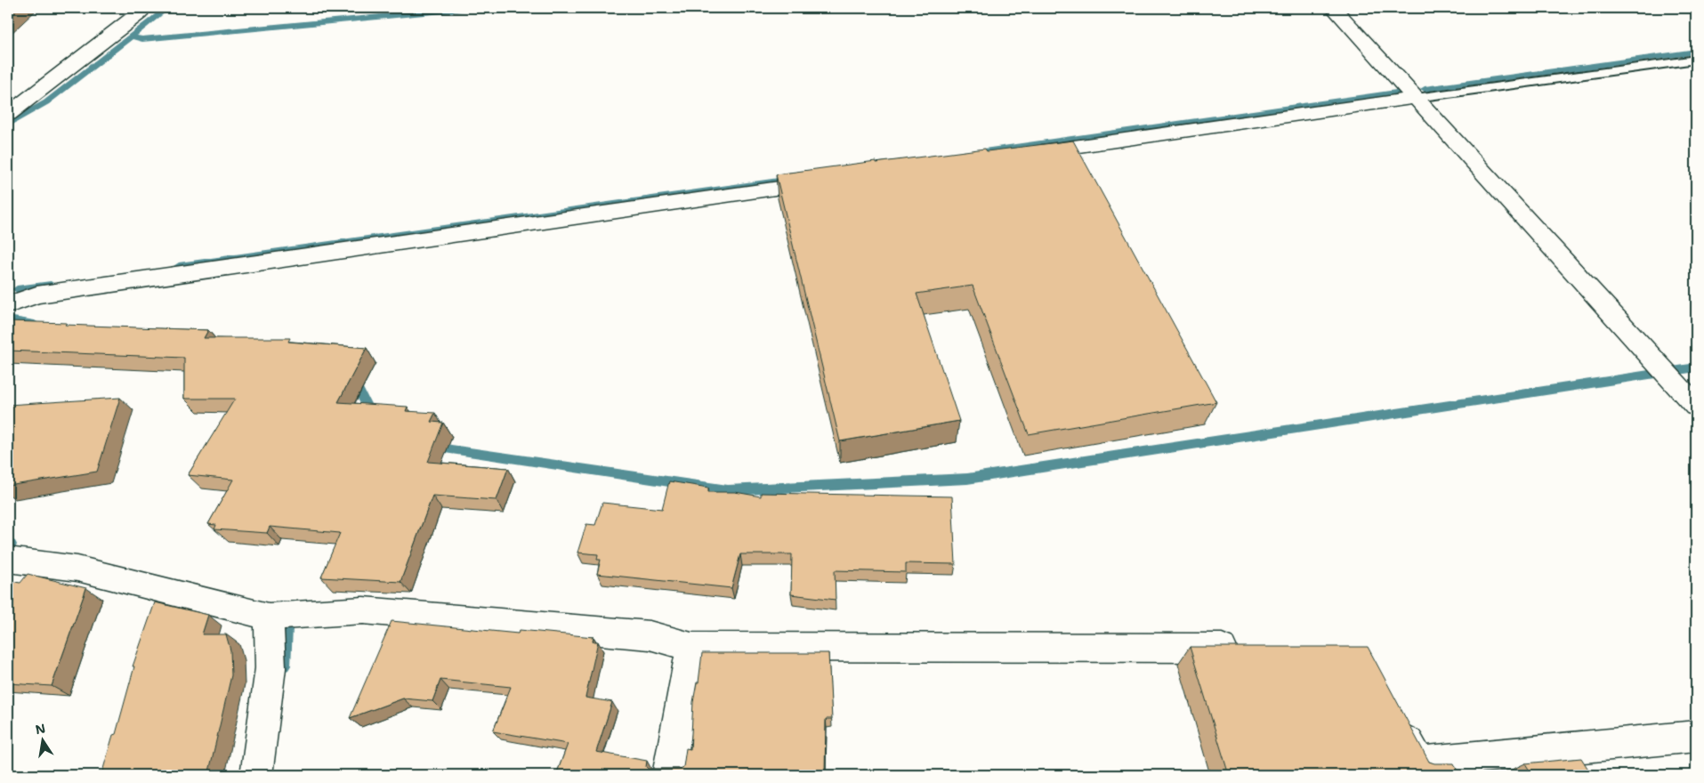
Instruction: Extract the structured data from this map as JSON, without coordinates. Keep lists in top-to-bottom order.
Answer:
{
  "north": "top"
}
